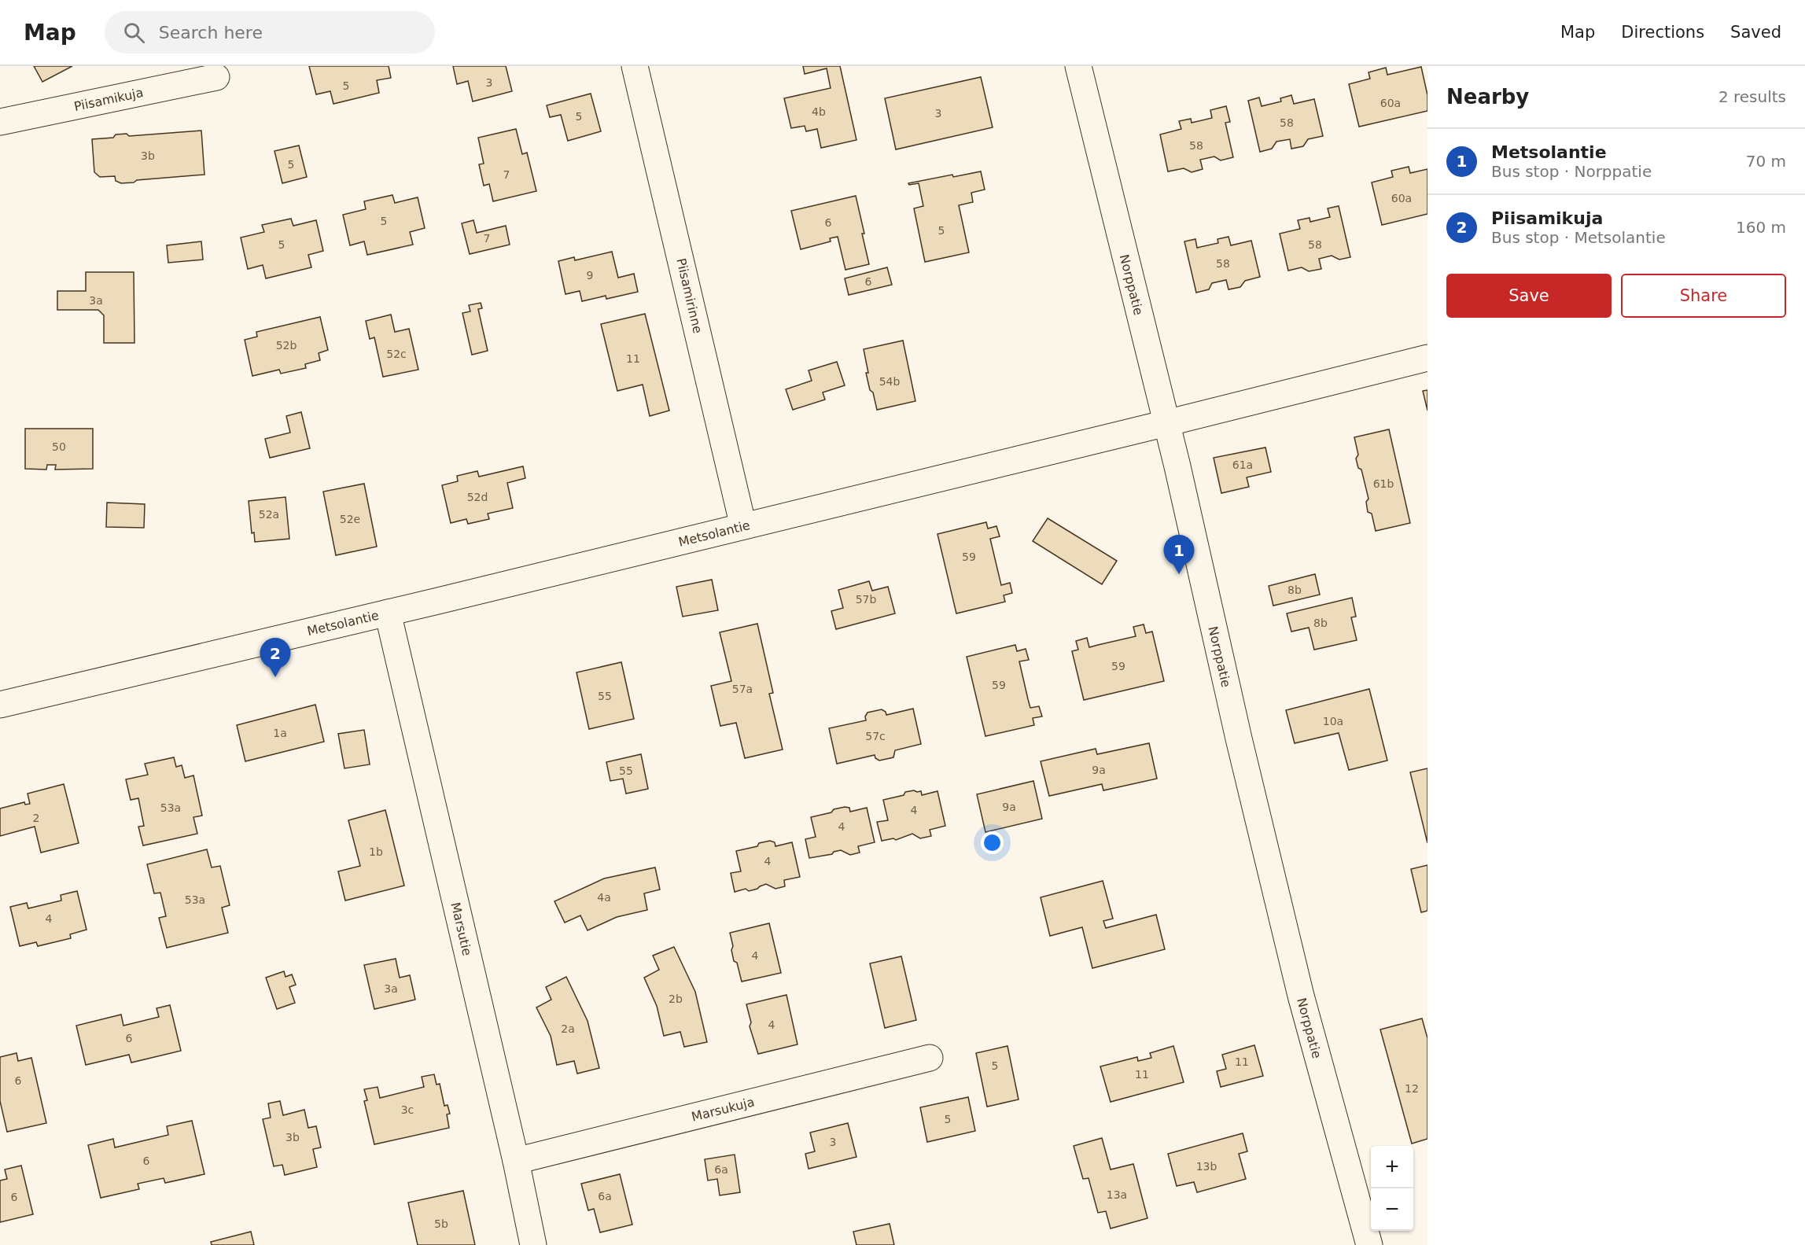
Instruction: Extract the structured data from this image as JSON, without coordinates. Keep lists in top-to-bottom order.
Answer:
{
  "streets": {
    "street": [
      "Piisamikuja",
      "Norppatie",
      "Piisamirinne",
      "Metsolantie",
      "Marsutie",
      "Marsukuja"
    ]
  },
  "crossings": [
    ["Norppatie", "Metsolantie"],
    ["Piisamirinne", "Metsolantie"],
    ["Metsolantie", "Marsutie"],
    ["Marsutie", "Marsukuja"]
  ],
  "house_numbers": [
    "3",
    "5",
    "60a",
    "4b",
    "3",
    "5",
    "58",
    "58",
    "3b",
    "5",
    "7",
    "60a",
    "5",
    "6",
    "5",
    "7",
    "5",
    "58",
    "58",
    "9",
    "6",
    "3a",
    "52b",
    "52c",
    "11",
    "54b",
    "50",
    "61a",
    "61b",
    "52d",
    "52a",
    "52e",
    "59",
    "8b",
    "57b",
    "8b",
    "59",
    "59",
    "57a",
    "55",
    "10a",
    "1a",
    "57c",
    "9a",
    "55",
    "9a",
    "53a",
    "4",
    "2",
    "4",
    "1b",
    "4",
    "4a",
    "53a",
    "4",
    "4",
    "3a",
    "2b",
    "4",
    "2a",
    "6",
    "11",
    "5",
    "11",
    "6",
    "12",
    "3c",
    "5",
    "3b",
    "3",
    "6",
    "13b",
    "6a",
    "13a",
    "6a",
    "6",
    "5b"
  ],
  "page": {
    "header": "Map",
    "search": "Search here",
    "nav": ["Map", "Directions", "Saved"],
    "heading": ["Nearby", "2 results"],
    "list": [
      {
        "mark": "1",
        "name": "Metsolantie",
        "note": "Bus stop · Norppatie",
        "value": "70 m"
      },
      {
        "mark": "2",
        "name": "Piisamikuja",
        "note": "Bus stop · Metsolantie",
        "value": "160 m"
      }
    ],
    "buttons": ["Save", "Share"],
    "pins": ["1", "2"],
    "map_buttons": ["+", "−"]
  }
}
